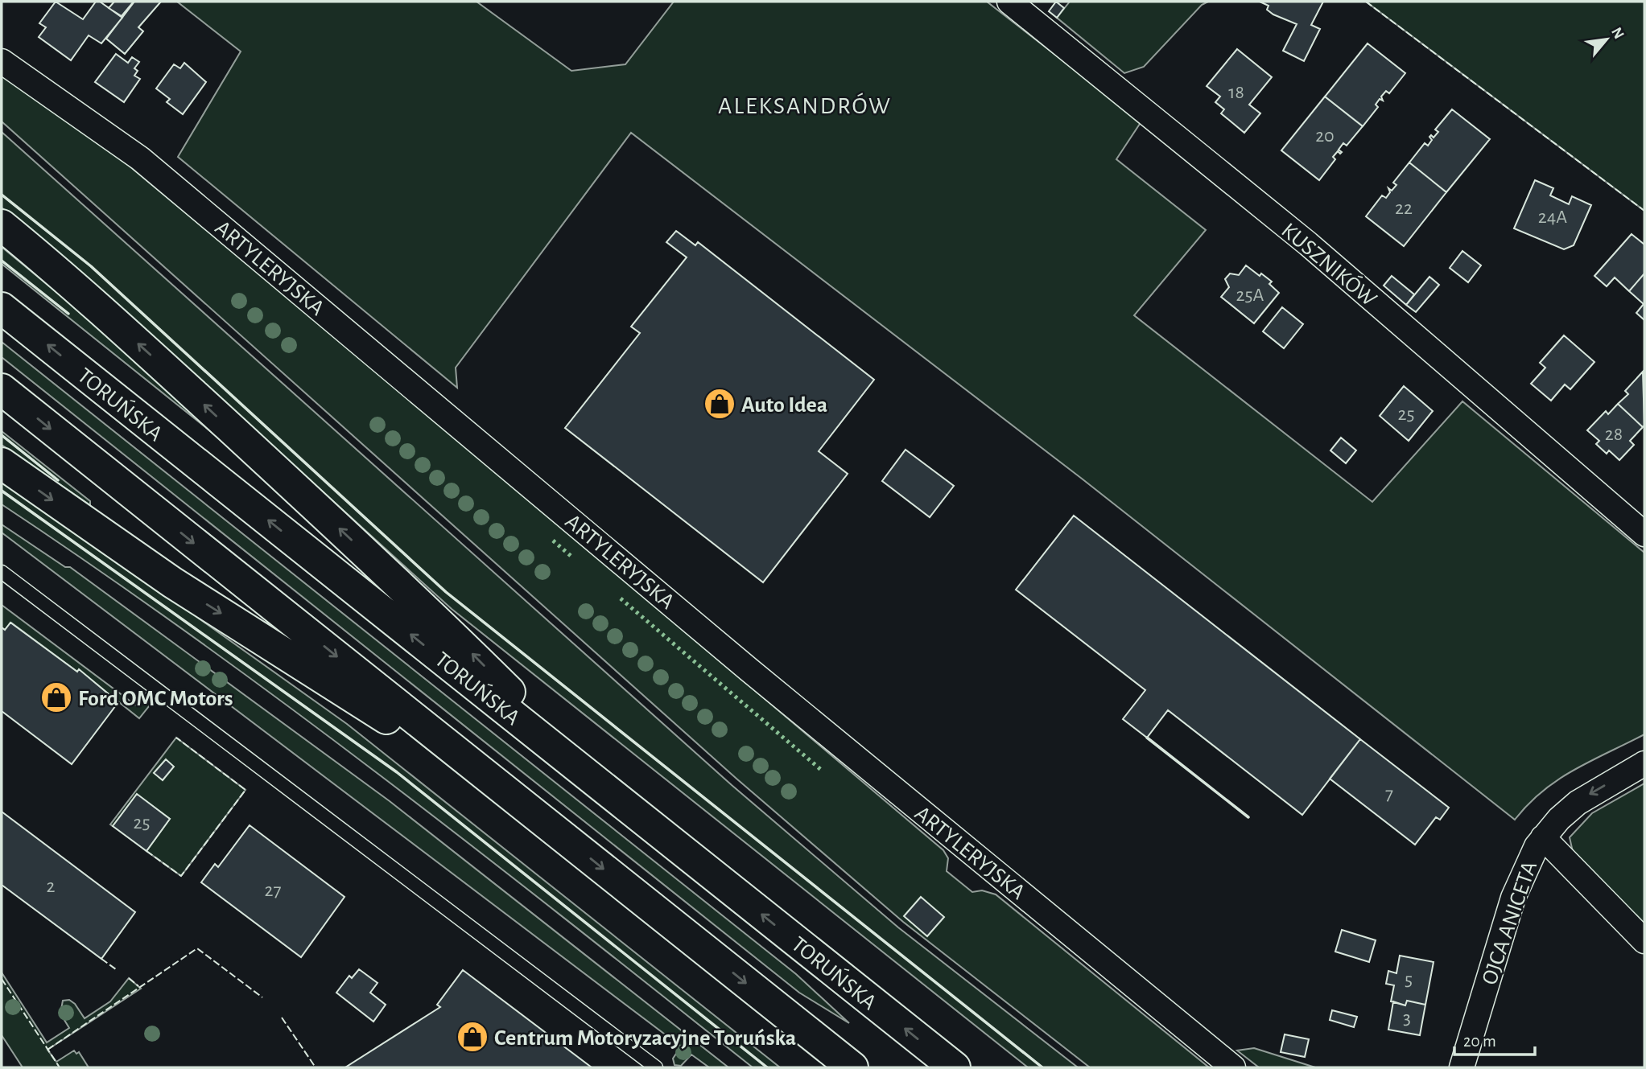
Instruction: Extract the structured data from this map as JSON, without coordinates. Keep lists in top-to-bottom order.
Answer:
{
  "streets": {
    "highway": ["TORUŃSKA"],
    "street": ["KUSZNIKÓW", "ARTYLERYJSKA", "OJCA ANICETA"]
  },
  "districts": ["ALEKSANDRÓW"],
  "places": {
    "shop": ["Auto Idea", "Ford OMC Motors", "Centrum Motoryzacyjne Toruńska"]
  },
  "house_numbers": [
    "18",
    "20",
    "22",
    "24A",
    "25A",
    "25",
    "28",
    "7",
    "25",
    "2",
    "27",
    "5",
    "3"
  ],
  "scale_bar": "20 m",
  "north": "top right"
}
